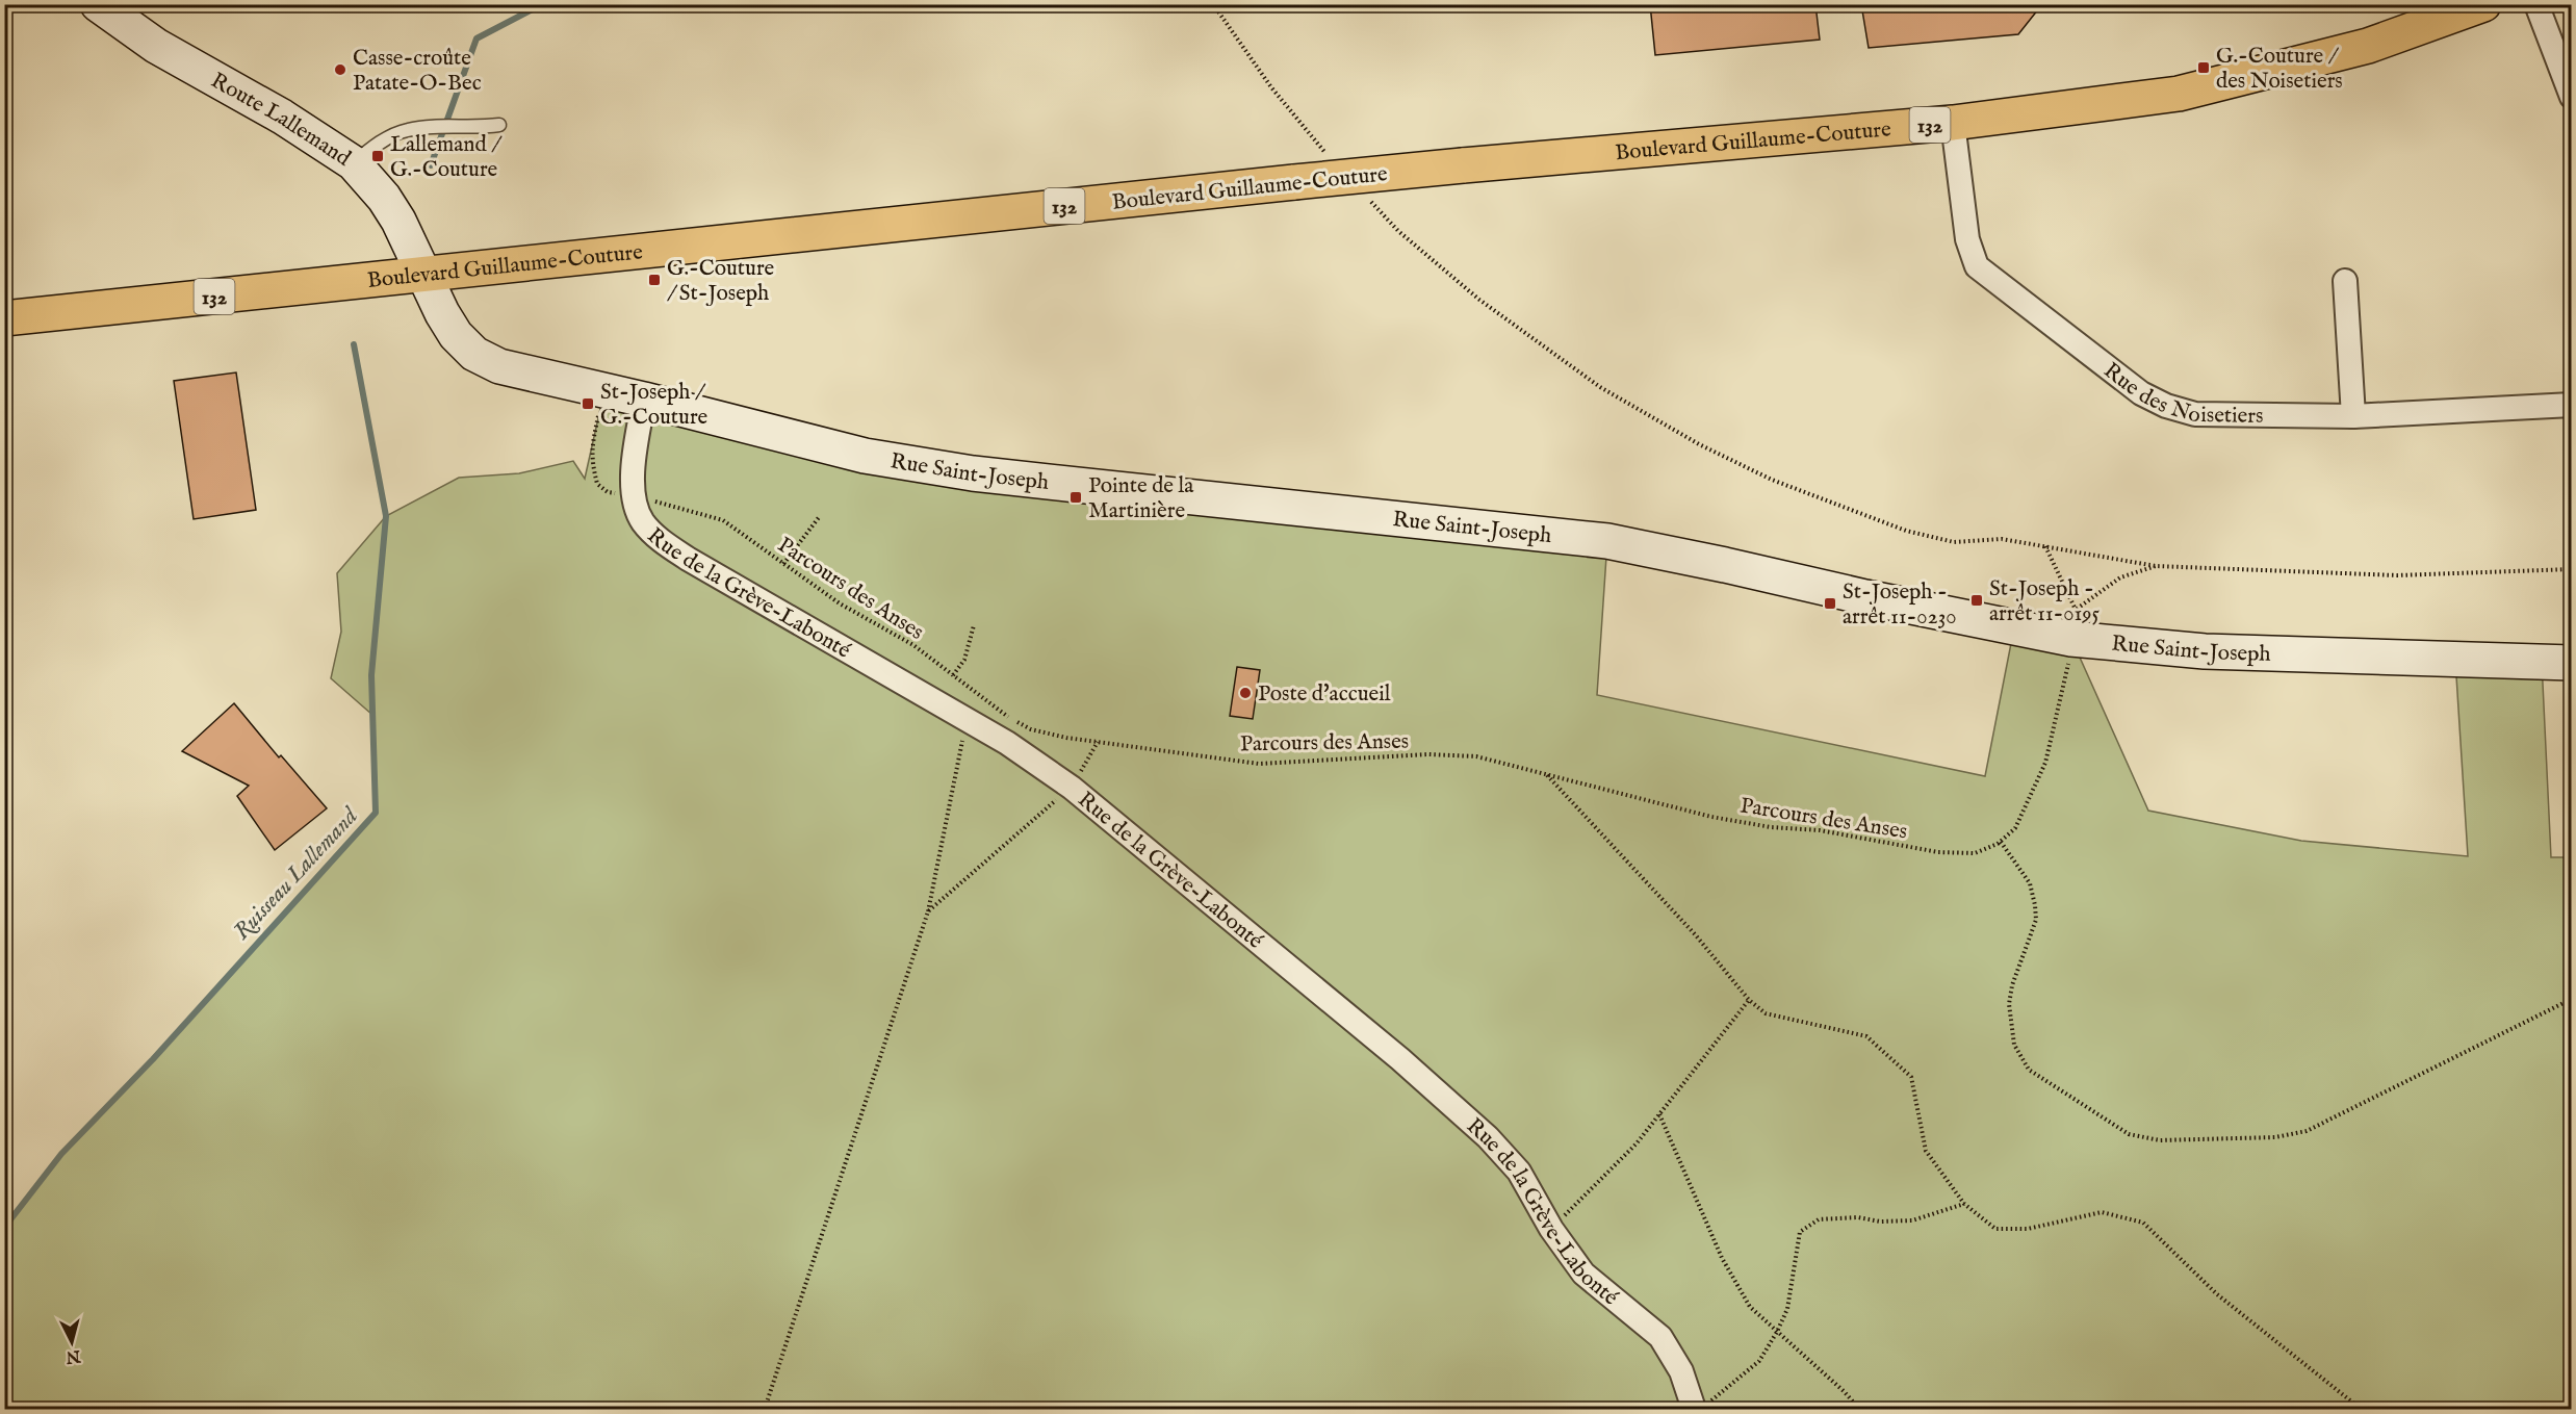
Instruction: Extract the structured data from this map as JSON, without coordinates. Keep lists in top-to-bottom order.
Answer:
{
  "streets": {
    "main road": ["132", "Boulevard Guillaume-Couture"],
    "street": [
      "Route Lallemand",
      "Rue des Noisetiers",
      "Rue Saint-Joseph",
      "Rue de la Grève-Labonté"
    ],
    "path": ["Parcours des Anses"]
  },
  "crossings": [
    ["Route Lallemand", "Boulevard Guillaume-Couture"],
    ["Route Lallemand", "Rue Saint-Joseph"],
    ["Boulevard Guillaume-Couture", "Rue des Noisetiers"],
    ["Boulevard Guillaume-Couture", "Rue Saint-Joseph"],
    ["Rue Saint-Joseph", "Parcours des Anses"],
    ["Rue Saint-Joseph", "Rue de la Grève-Labonté"],
    ["Parcours des Anses", "Rue de la Grève-Labonté"]
  ],
  "water": ["Ruisseau Lallemand"],
  "places": {
    "transit": [
      "G.-Couture / des Noisetiers",
      "Lallemand / G.-Couture",
      "G.-Couture / St-Joseph",
      "St-Joseph / G.-Couture",
      "Pointe de la Martinière",
      "St-Joseph - arrêt 11-0195",
      "St-Joseph - arrêt 11-0230"
    ],
    "other": ["Casse-croûte Patate-O-Bec", "Poste d'accueil"]
  },
  "north": "bottom"
}
